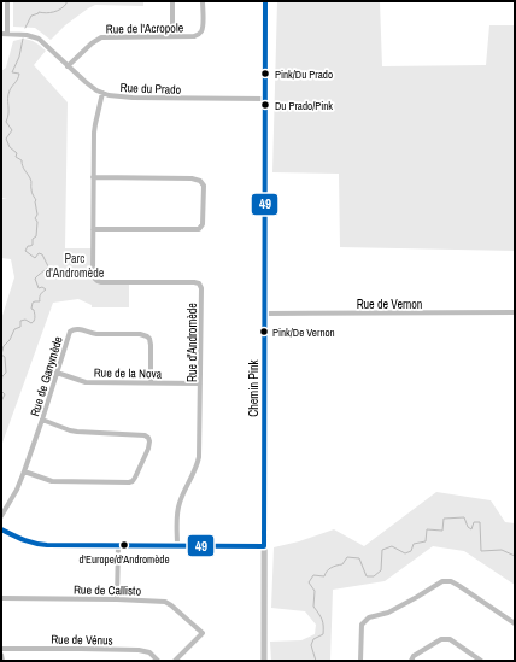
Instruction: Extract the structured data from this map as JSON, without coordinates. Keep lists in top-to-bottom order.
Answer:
{
  "streets": {
    "main road": ["Chemin Pink"],
    "street": [
      "Rue de l'Acropole",
      "Rue du Prado",
      "Rue de Vernon",
      "Rue d'Andromède",
      "Rue de la Nova",
      "Rue de Ganymède",
      "Rue de Callisto",
      "Rue de Vénus"
    ]
  },
  "crossings": [
    ["Rue de l'Acropole", "Rue du Prado"],
    ["Rue du Prado", "Rue d'Andromède"],
    ["Rue du Prado", "Chemin Pink"],
    ["Rue de Vernon", "Chemin Pink"],
    ["Rue d'Andromède", "Rue de la Nova"],
    ["Rue de la Nova", "Rue de Ganymède"]
  ],
  "parks": ["Parc d'Andromède"],
  "places": [
    "Pink/Du Prado",
    "Du Prado/Pink",
    "Pink/De Vernon",
    "d'Europe/d'Andromède"
  ],
  "lines": ["transit line 49"]
}
